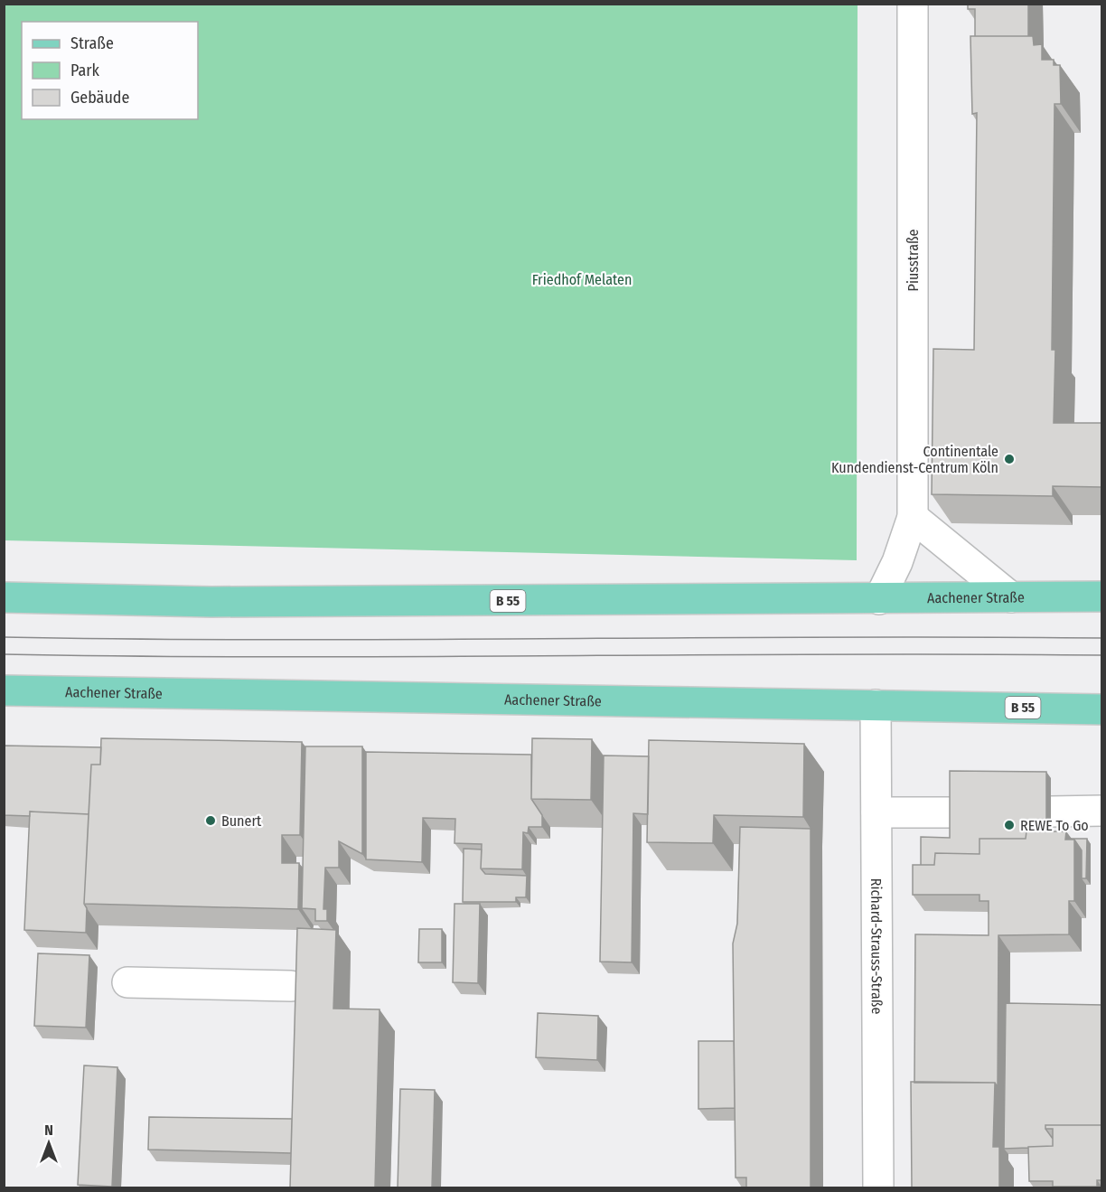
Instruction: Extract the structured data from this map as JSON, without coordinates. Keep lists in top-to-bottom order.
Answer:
{
  "streets": {
    "main road": ["Aachener Straße", "B 55"],
    "street": ["Piusstraße", "Richard-Strauss-Straße"]
  },
  "crossings": [
    ["Piusstraße", "Aachener Straße"],
    ["Aachener Straße", "Richard-Strauss-Straße"]
  ],
  "parks": ["Friedhof Melaten"],
  "places": ["Continentale Kundendienst-Centrum Köln", "Bunert", "REWE To Go"],
  "legend": ["Straße", "Park", "Gebäude"],
  "north": "top"
}
